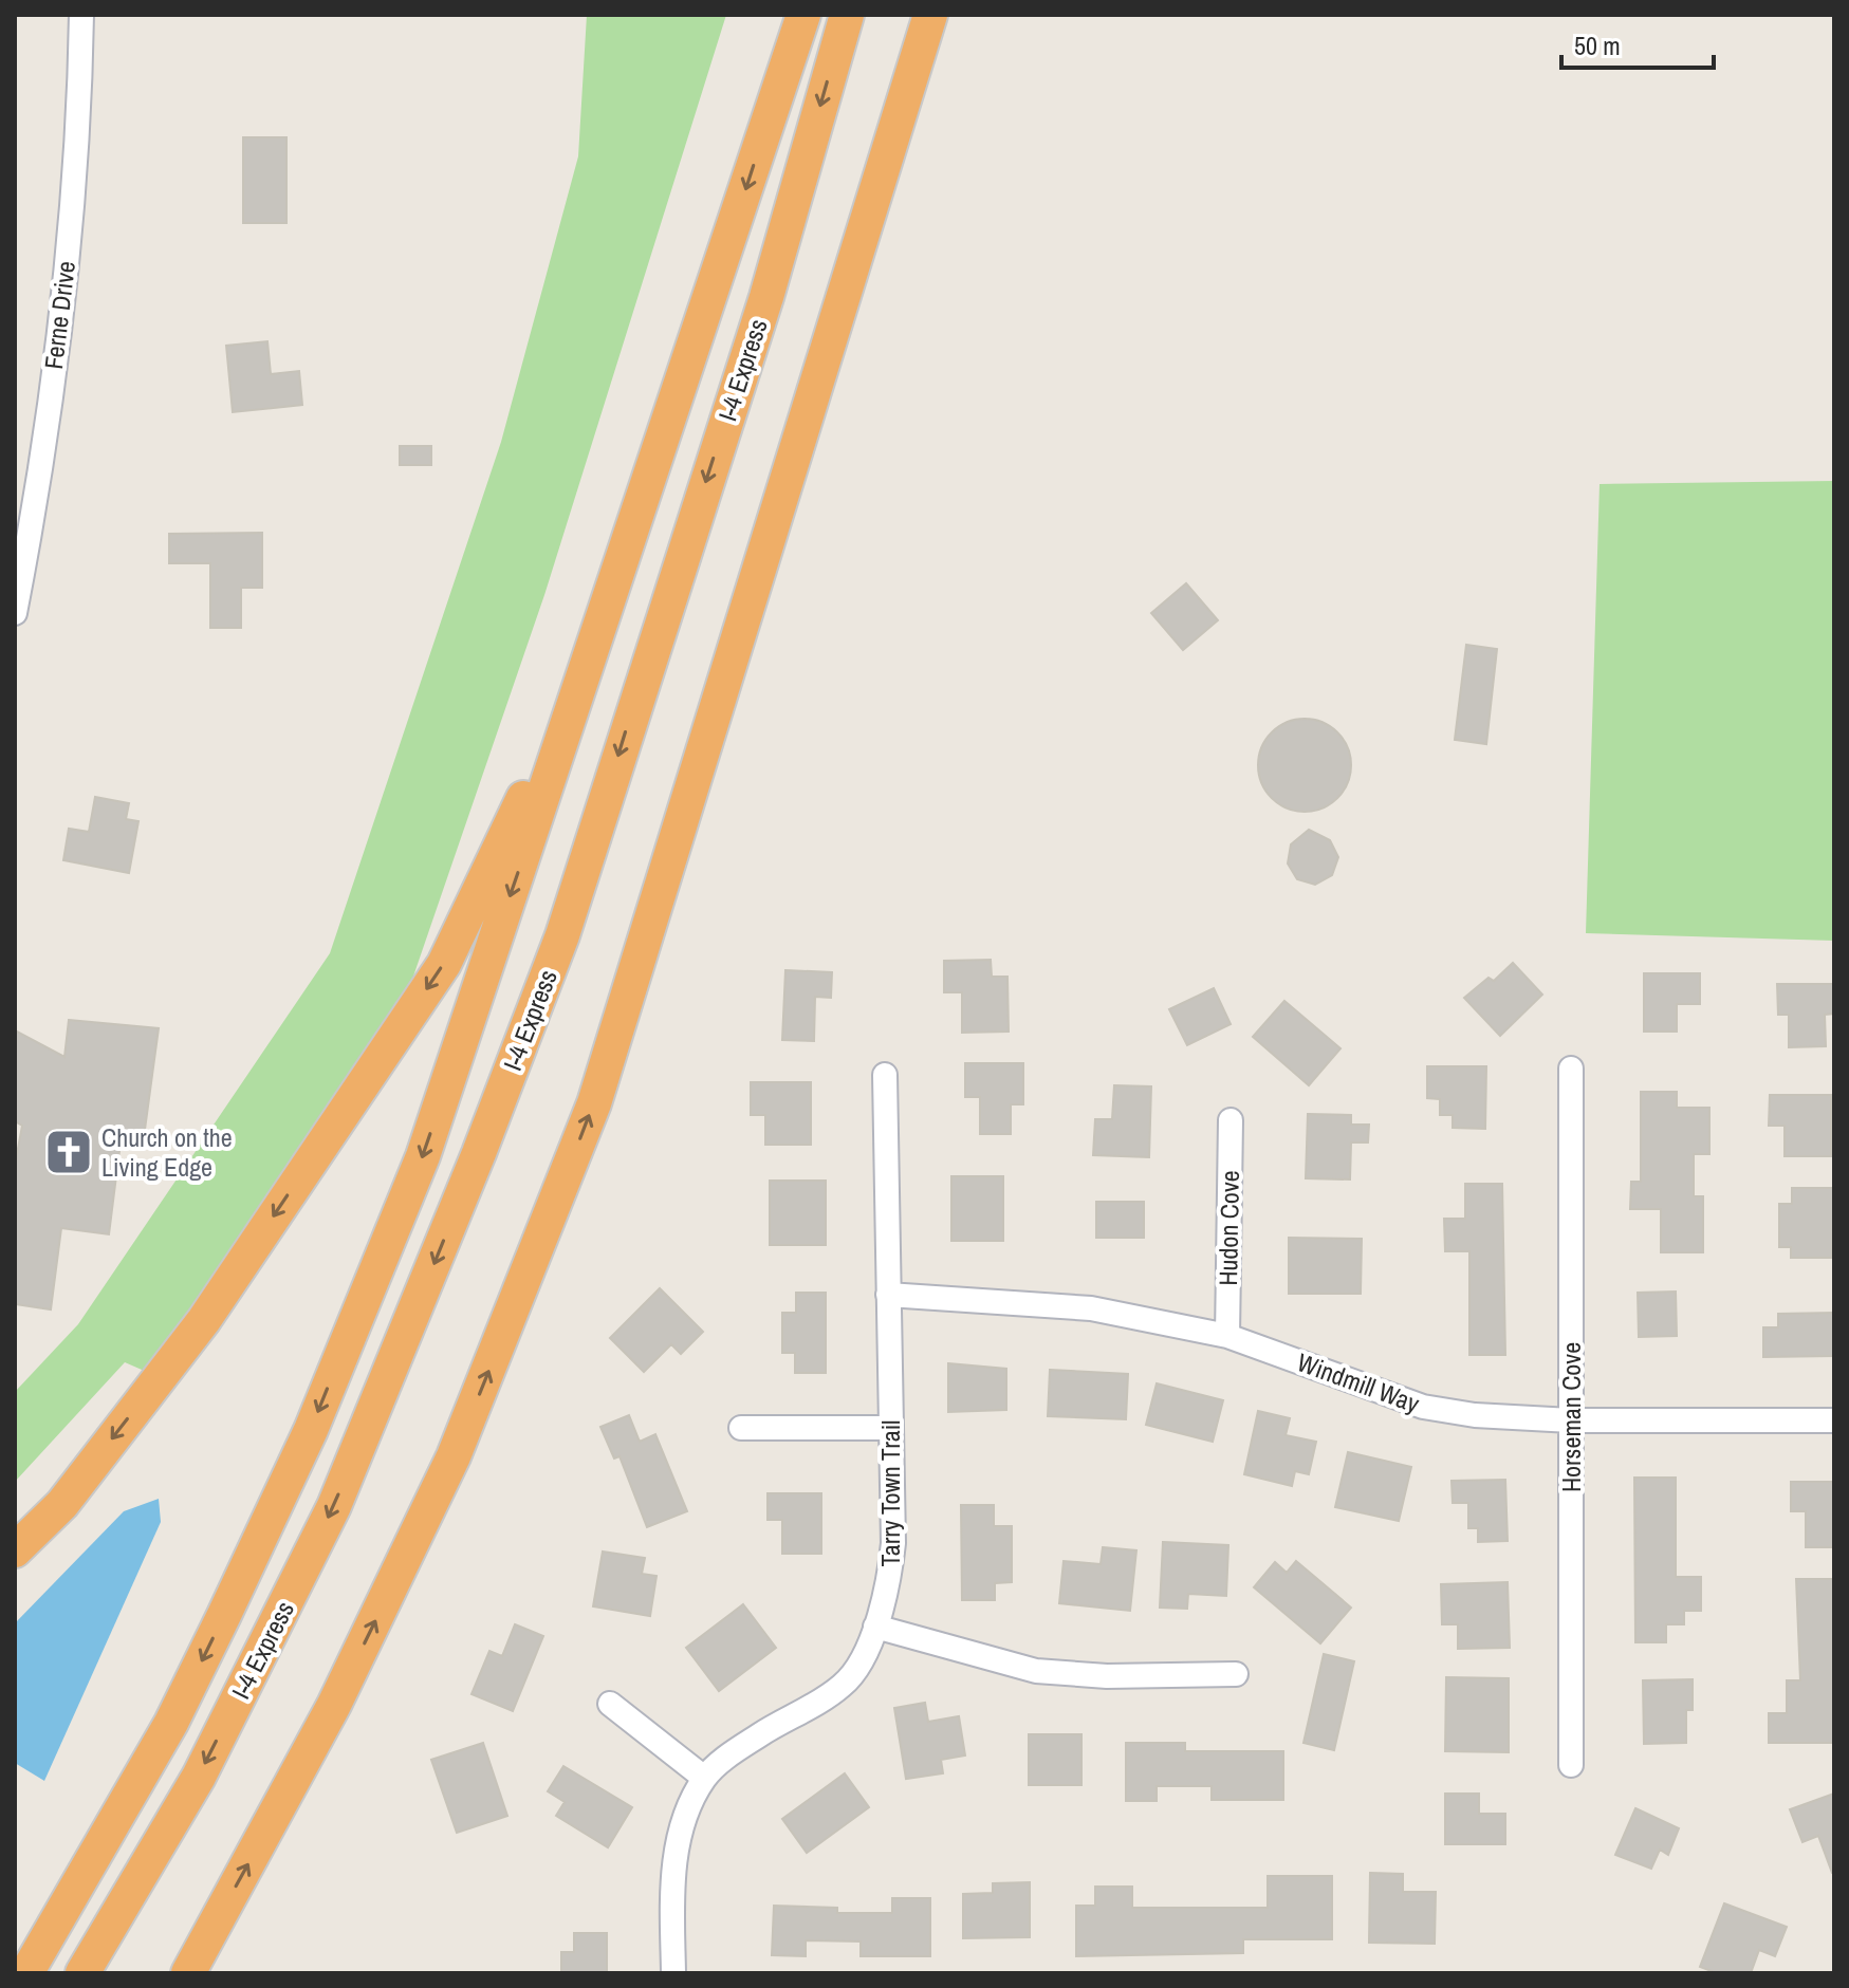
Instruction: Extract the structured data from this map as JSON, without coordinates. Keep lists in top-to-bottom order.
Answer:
{
  "streets": {
    "highway": ["I-4 Express"],
    "street": [
      "Ferne Drive",
      "Hudon Cove",
      "Windmill Way",
      "Horseman Cove",
      "Tarry Town Trail"
    ]
  },
  "crossings": [
    ["Hudon Cove", "Windmill Way"],
    ["Windmill Way", "Horseman Cove"],
    ["Windmill Way", "Tarry Town Trail"]
  ],
  "places": {
    "church": ["Church on the Living Edge"]
  },
  "scale_bar": "50 m"
}
